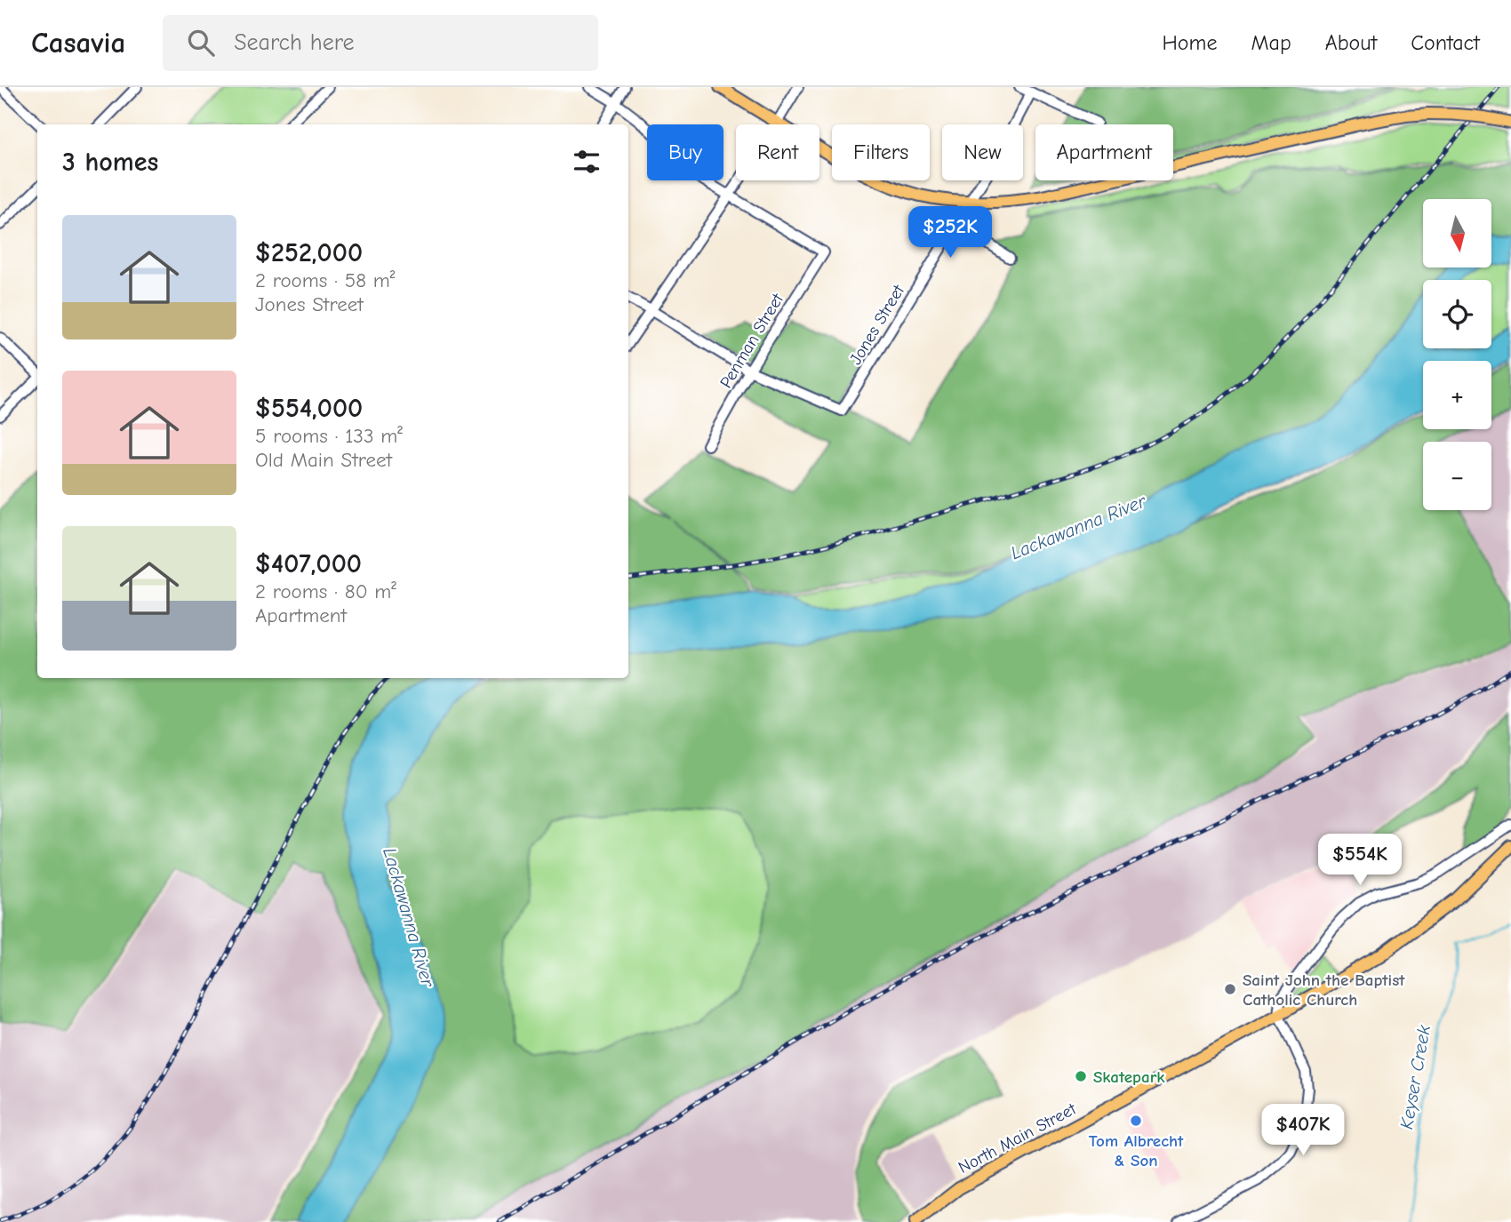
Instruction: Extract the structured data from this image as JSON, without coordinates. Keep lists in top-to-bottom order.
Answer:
{
  "streets": {
    "main road": ["North Main Street"],
    "street": ["Jones Street", "Penman Street"]
  },
  "crossings": [
    ["Jones Street", "Penman Street"]
  ],
  "water": ["Lackawanna River", "Keyser Creek"],
  "places": ["Saint John the Baptist Catholic Church", "Skatepark", "Tom Albrecht & Son"],
  "north": "bottom",
  "page": {
    "header": "Casavia",
    "search": "Search here",
    "nav": [
      "Home",
      "Map",
      "About",
      "Contact"
    ],
    "chip": [
      "Buy",
      "Rent",
      "Filters",
      "New",
      "Apartment"
    ],
    "heading": "3 homes",
    "map_buttons": ["+", "−"],
    "list": [
      {
        "name": "$252,000",
        "note": "2 rooms · 58 m² · Jones Street"
      },
      {
        "name": "$554,000",
        "note": "5 rooms · 133 m² · Old Main Street"
      },
      {
        "name": "$407,000",
        "note": "2 rooms · 80 m² · Apartment"
      }
    ],
    "price": ["$252K", "$554K", "$407K"]
  }
}
